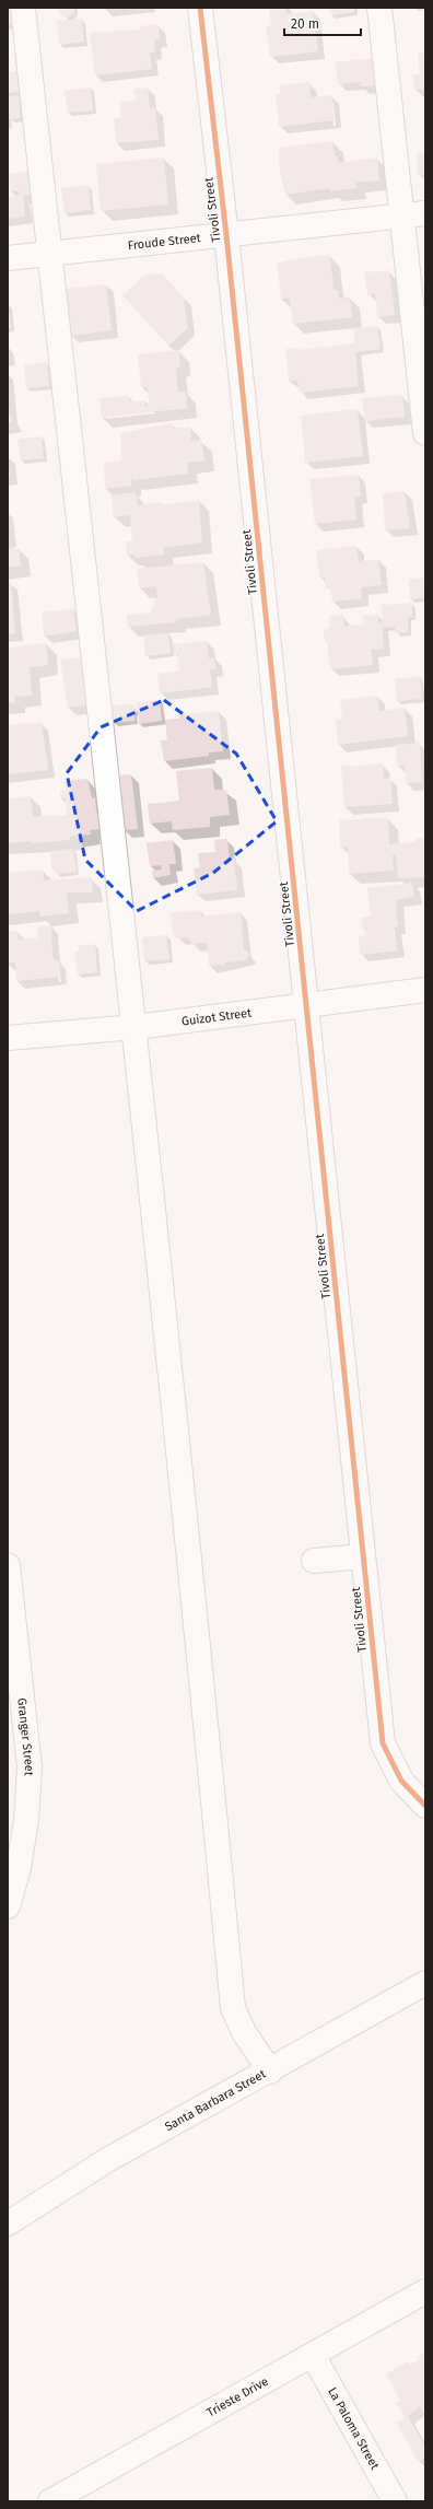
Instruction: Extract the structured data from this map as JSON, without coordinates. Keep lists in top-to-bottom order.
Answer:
{
  "streets": {
    "street": [
      "Tivoli Street",
      "Froude Street",
      "Guizot Street",
      "Granger Street",
      "Santa Barbara Street",
      "Trieste Drive",
      "La Paloma Street"
    ]
  },
  "crossings": [
    ["Tivoli Street", "Froude Street"],
    ["Tivoli Street", "Guizot Street"],
    ["Trieste Drive", "La Paloma Street"]
  ],
  "scale_bar": "20 m"
}
